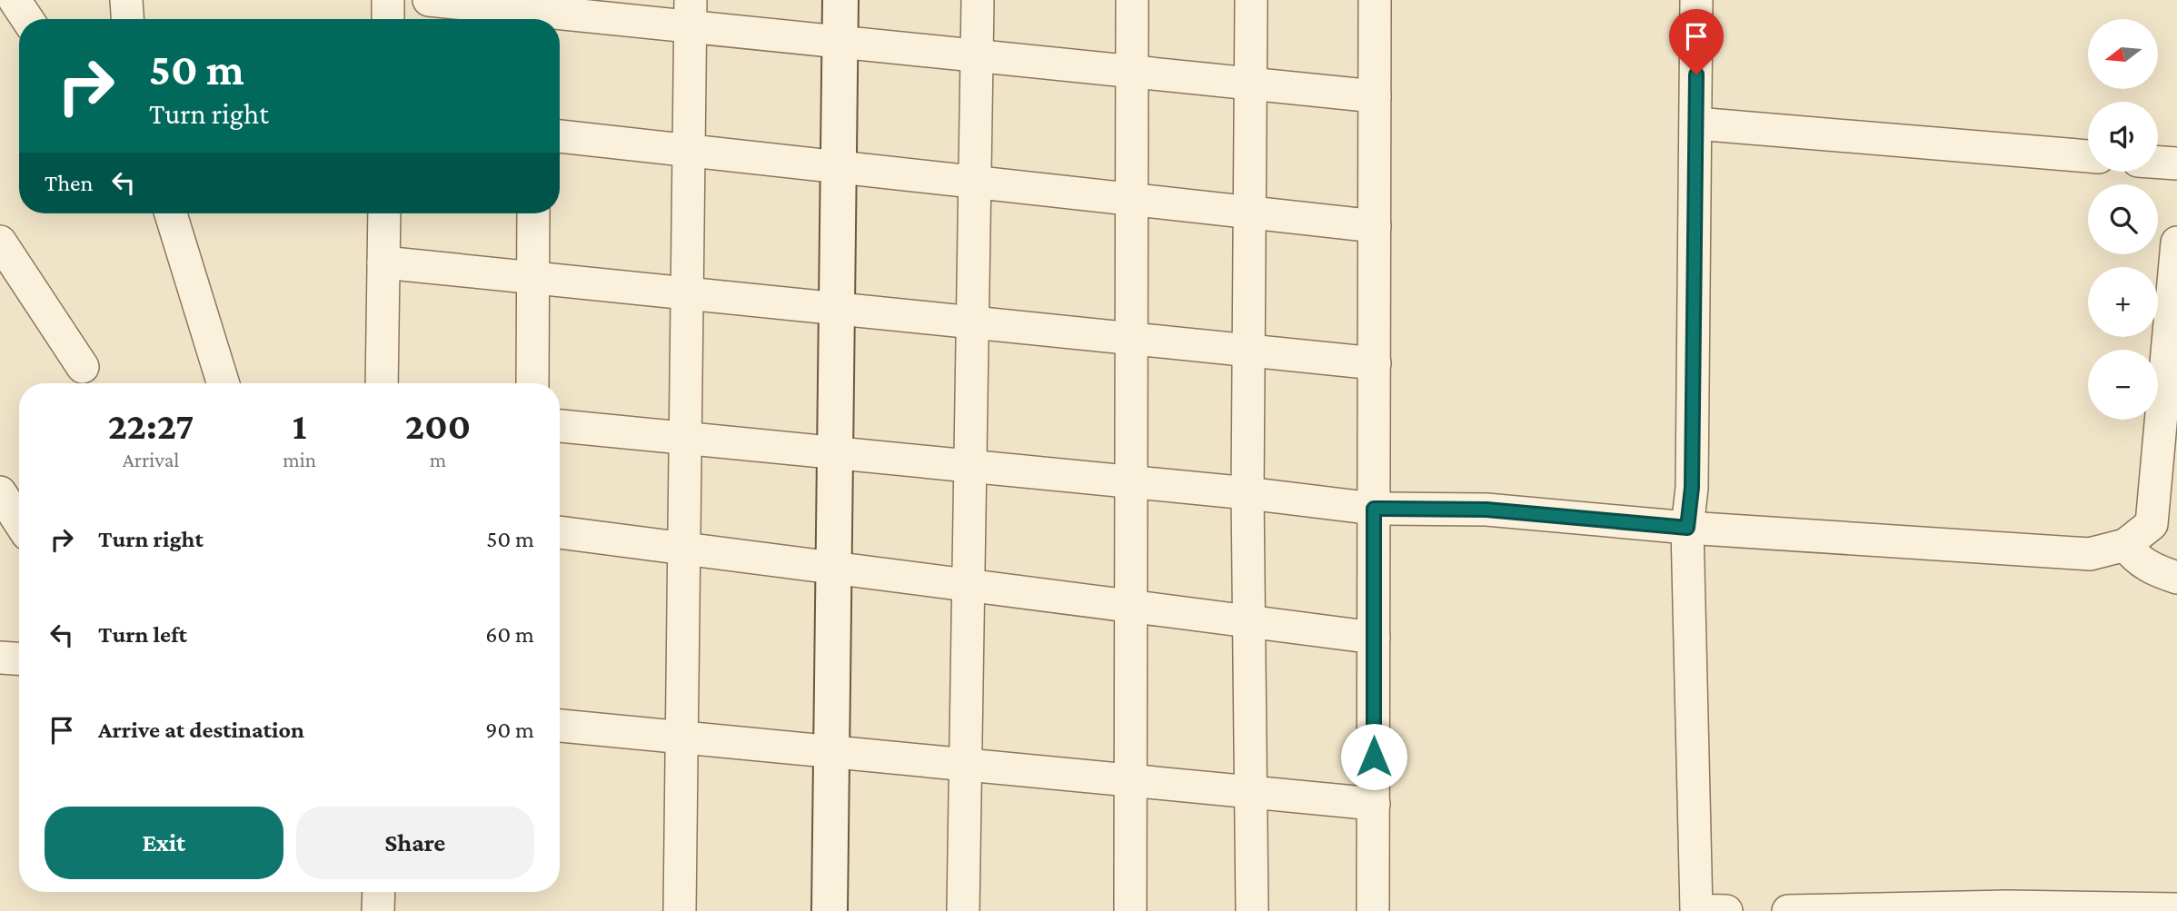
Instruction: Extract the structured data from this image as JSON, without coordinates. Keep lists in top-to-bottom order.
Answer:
{
  "north": "left",
  "page": {
    "map_buttons": ["+", "−"],
    "turn": ["50 m", "Turn right"],
    "then": "Then",
    "eta": [
      "22:27",
      "Arrival",
      "1",
      "min",
      "200",
      "m"
    ],
    "list": [
      {
        "name": "Turn right",
        "value": "50 m"
      },
      {
        "name": "Turn left",
        "value": "60 m"
      },
      {
        "name": "Arrive at destination",
        "value": "90 m"
      }
    ],
    "buttons": ["Exit", "Share"]
  }
}
